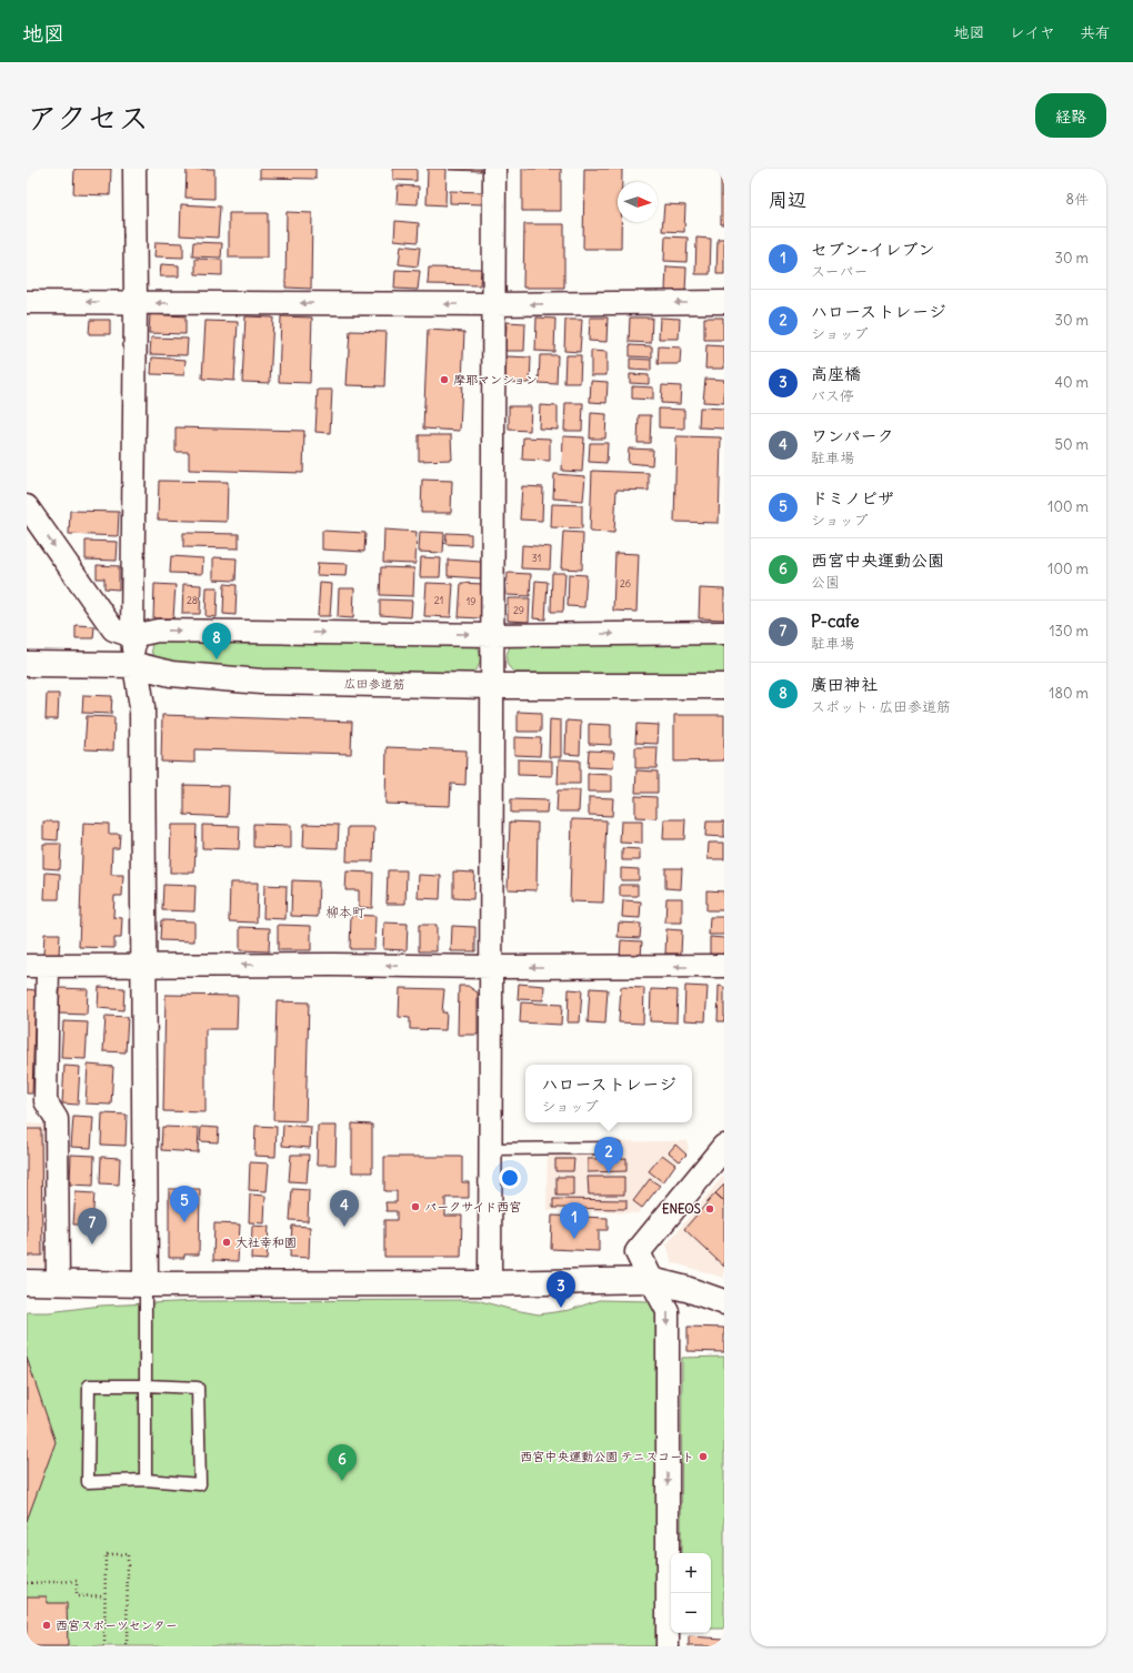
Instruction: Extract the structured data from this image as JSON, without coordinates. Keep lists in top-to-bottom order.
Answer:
{
  "streets": {
    "street": ["広田参道筋"]
  },
  "districts": ["柳本町"],
  "places": [
    "摩耶マンション",
    "パークサイド西宮",
    "ENEOS",
    "大社幸和園",
    "西宮中央運動公園 テニスコート",
    "西宮スポーツセンター"
  ],
  "house_numbers": [
    "31",
    "26",
    "28",
    "21",
    "19",
    "29"
  ],
  "north": "right",
  "page": {
    "header": "地図",
    "nav": ["地図", "レイヤ", "共有"],
    "title": "アクセス",
    "buttons": "経路",
    "heading": ["周辺", "8件"],
    "list": [
      {
        "mark": "1",
        "name": "セブン-イレブン",
        "note": "スーパー",
        "value": "30 m"
      },
      {
        "mark": "2",
        "name": "ハローストレージ",
        "note": "ショップ",
        "value": "30 m"
      },
      {
        "mark": "3",
        "name": "高座橋",
        "note": "バス停",
        "value": "40 m"
      },
      {
        "mark": "4",
        "name": "ワンパーク",
        "note": "駐車場",
        "value": "50 m"
      },
      {
        "mark": "5",
        "name": "ドミノピザ",
        "note": "ショップ",
        "value": "100 m"
      },
      {
        "mark": "6",
        "name": "西宮中央運動公園",
        "note": "公園",
        "value": "100 m"
      },
      {
        "mark": "7",
        "name": "P-cafe",
        "note": "駐車場",
        "value": "130 m"
      },
      {
        "mark": "8",
        "name": "廣田神社",
        "note": "スポット · 広田参道筋",
        "value": "180 m"
      }
    ],
    "pins": [
      "8",
      "2",
      "5",
      "4",
      "1",
      "7",
      "3",
      "6"
    ],
    "popup": ["ハローストレージ", "ショップ"],
    "map_buttons": ["+", "−"]
  }
}
